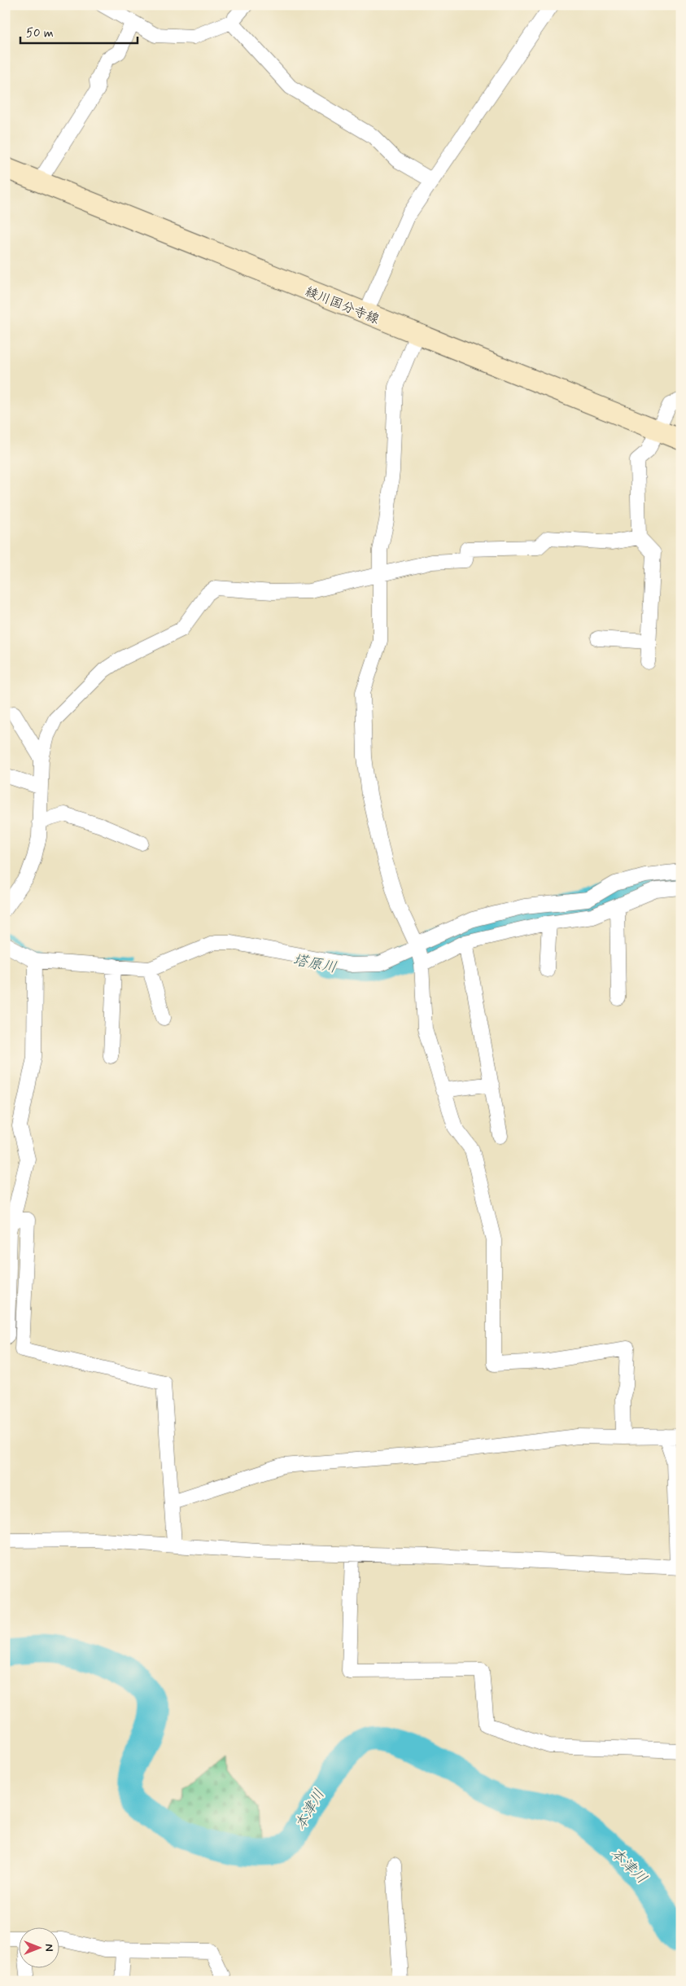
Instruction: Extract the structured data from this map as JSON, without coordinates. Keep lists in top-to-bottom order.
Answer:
{
  "streets": {
    "main road": ["綾川国分寺線"]
  },
  "water": ["塔原川", "本津川"],
  "scale_bar": "50 m",
  "north": "right"
}
